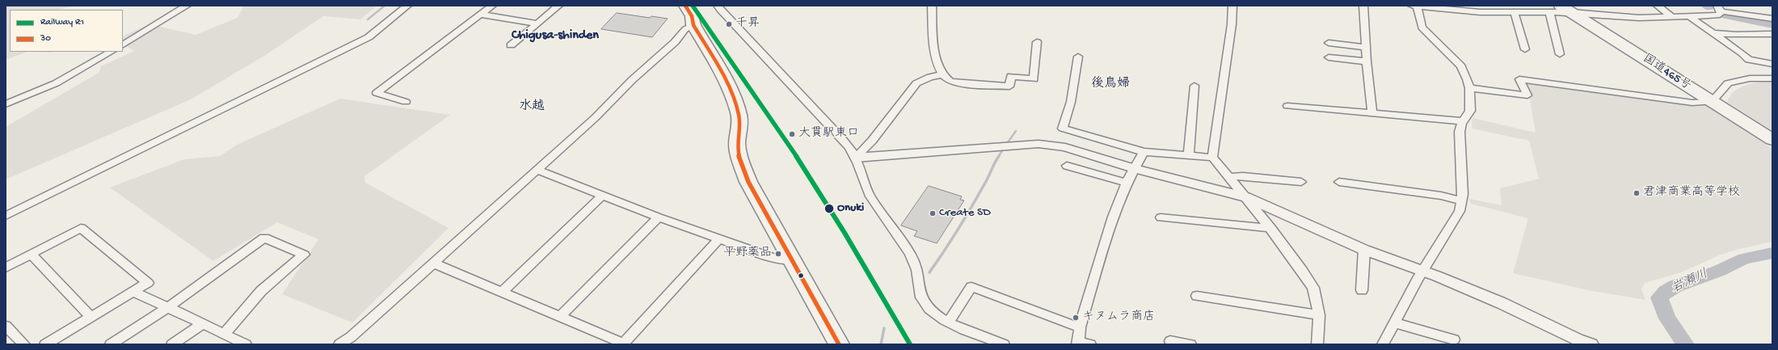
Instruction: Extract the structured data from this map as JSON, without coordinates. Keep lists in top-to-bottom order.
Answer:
{
  "streets": {
    "highway": ["国道465号"]
  },
  "districts": ["Chigusa-shinden", "後鳥婦", "水越"],
  "water": ["岩瀬川"],
  "places": [
    "千昇",
    "大貫駅東口",
    "君津商業高等学校",
    "Onuki",
    "Create SD",
    "平野薬品",
    "キヌムラ商店"
  ],
  "lines": ["rail line R1", "transit line 30"],
  "legend": ["Railway R1", "30"]
}
